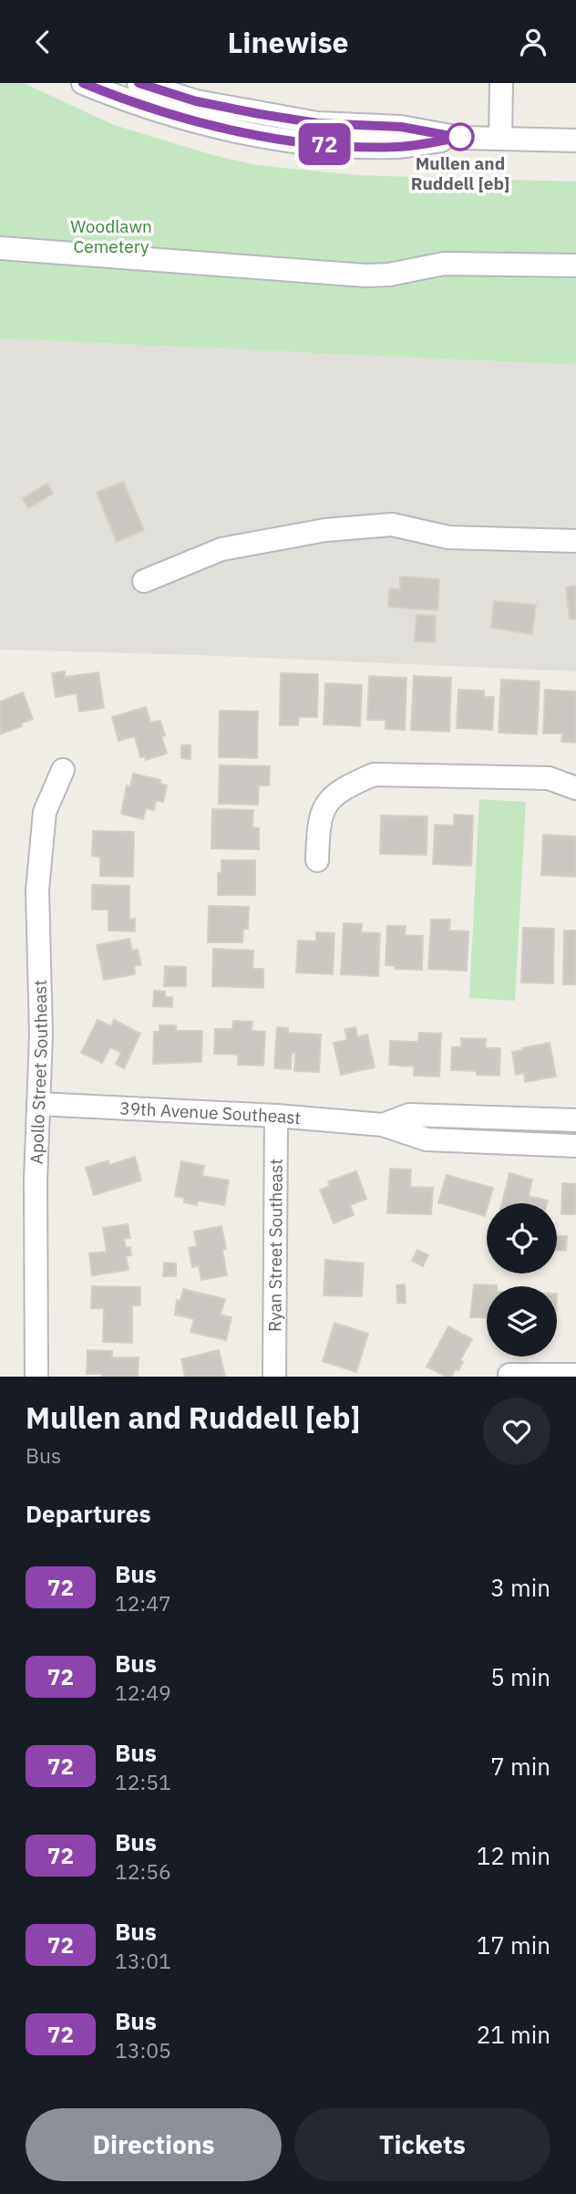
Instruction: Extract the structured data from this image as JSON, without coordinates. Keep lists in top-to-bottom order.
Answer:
{
  "streets": {
    "street": ["Apollo Street Southeast", "39th Avenue Southeast", "Ryan Street Southeast"]
  },
  "crossings": [
    ["Apollo Street Southeast", "39th Avenue Southeast"],
    ["39th Avenue Southeast", "Ryan Street Southeast"]
  ],
  "parks": ["Woodlawn Cemetery"],
  "places": ["Mullen and Ruddell [eb]"],
  "lines": ["bus line 72"],
  "page": {
    "header": "Linewise",
    "on_map": "72",
    "heading": [
      ["Mullen and Ruddell [eb]", "Bus"],
      "Departures"
    ],
    "list": [
      {
        "mark": "72",
        "name": "Bus",
        "note": "12:47",
        "value": "3 min"
      },
      {
        "mark": "72",
        "name": "Bus",
        "note": "12:49",
        "value": "5 min"
      },
      {
        "mark": "72",
        "name": "Bus",
        "note": "12:51",
        "value": "7 min"
      },
      {
        "mark": "72",
        "name": "Bus",
        "note": "12:56",
        "value": "12 min"
      },
      {
        "mark": "72",
        "name": "Bus",
        "note": "13:01",
        "value": "17 min"
      },
      {
        "mark": "72",
        "name": "Bus",
        "note": "13:05",
        "value": "21 min"
      }
    ],
    "buttons": ["Directions", "Tickets"]
  }
}
